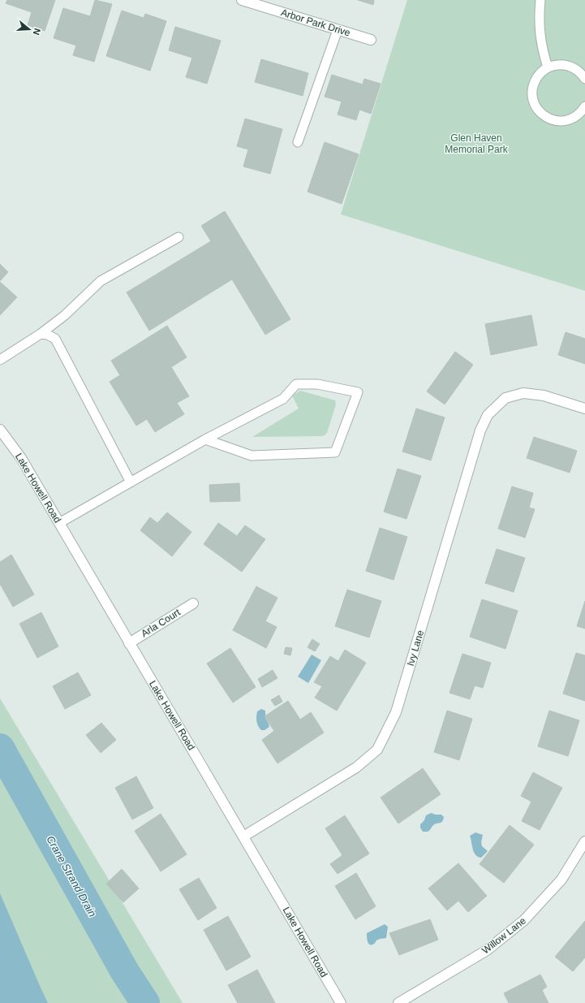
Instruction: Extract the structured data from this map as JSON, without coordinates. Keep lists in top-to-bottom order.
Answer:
{
  "streets": {
    "street": [
      "Arbor Park Drive",
      "Lake Howell Road",
      "Arla Court",
      "Ivy Lane",
      "Willow Lane"
    ]
  },
  "crossings": [
    ["Lake Howell Road", "Arla Court"],
    ["Lake Howell Road", "Ivy Lane"]
  ],
  "water": ["Crane Strand Drain"],
  "parks": ["Glen Haven Memorial Park"],
  "north": "right"
}
